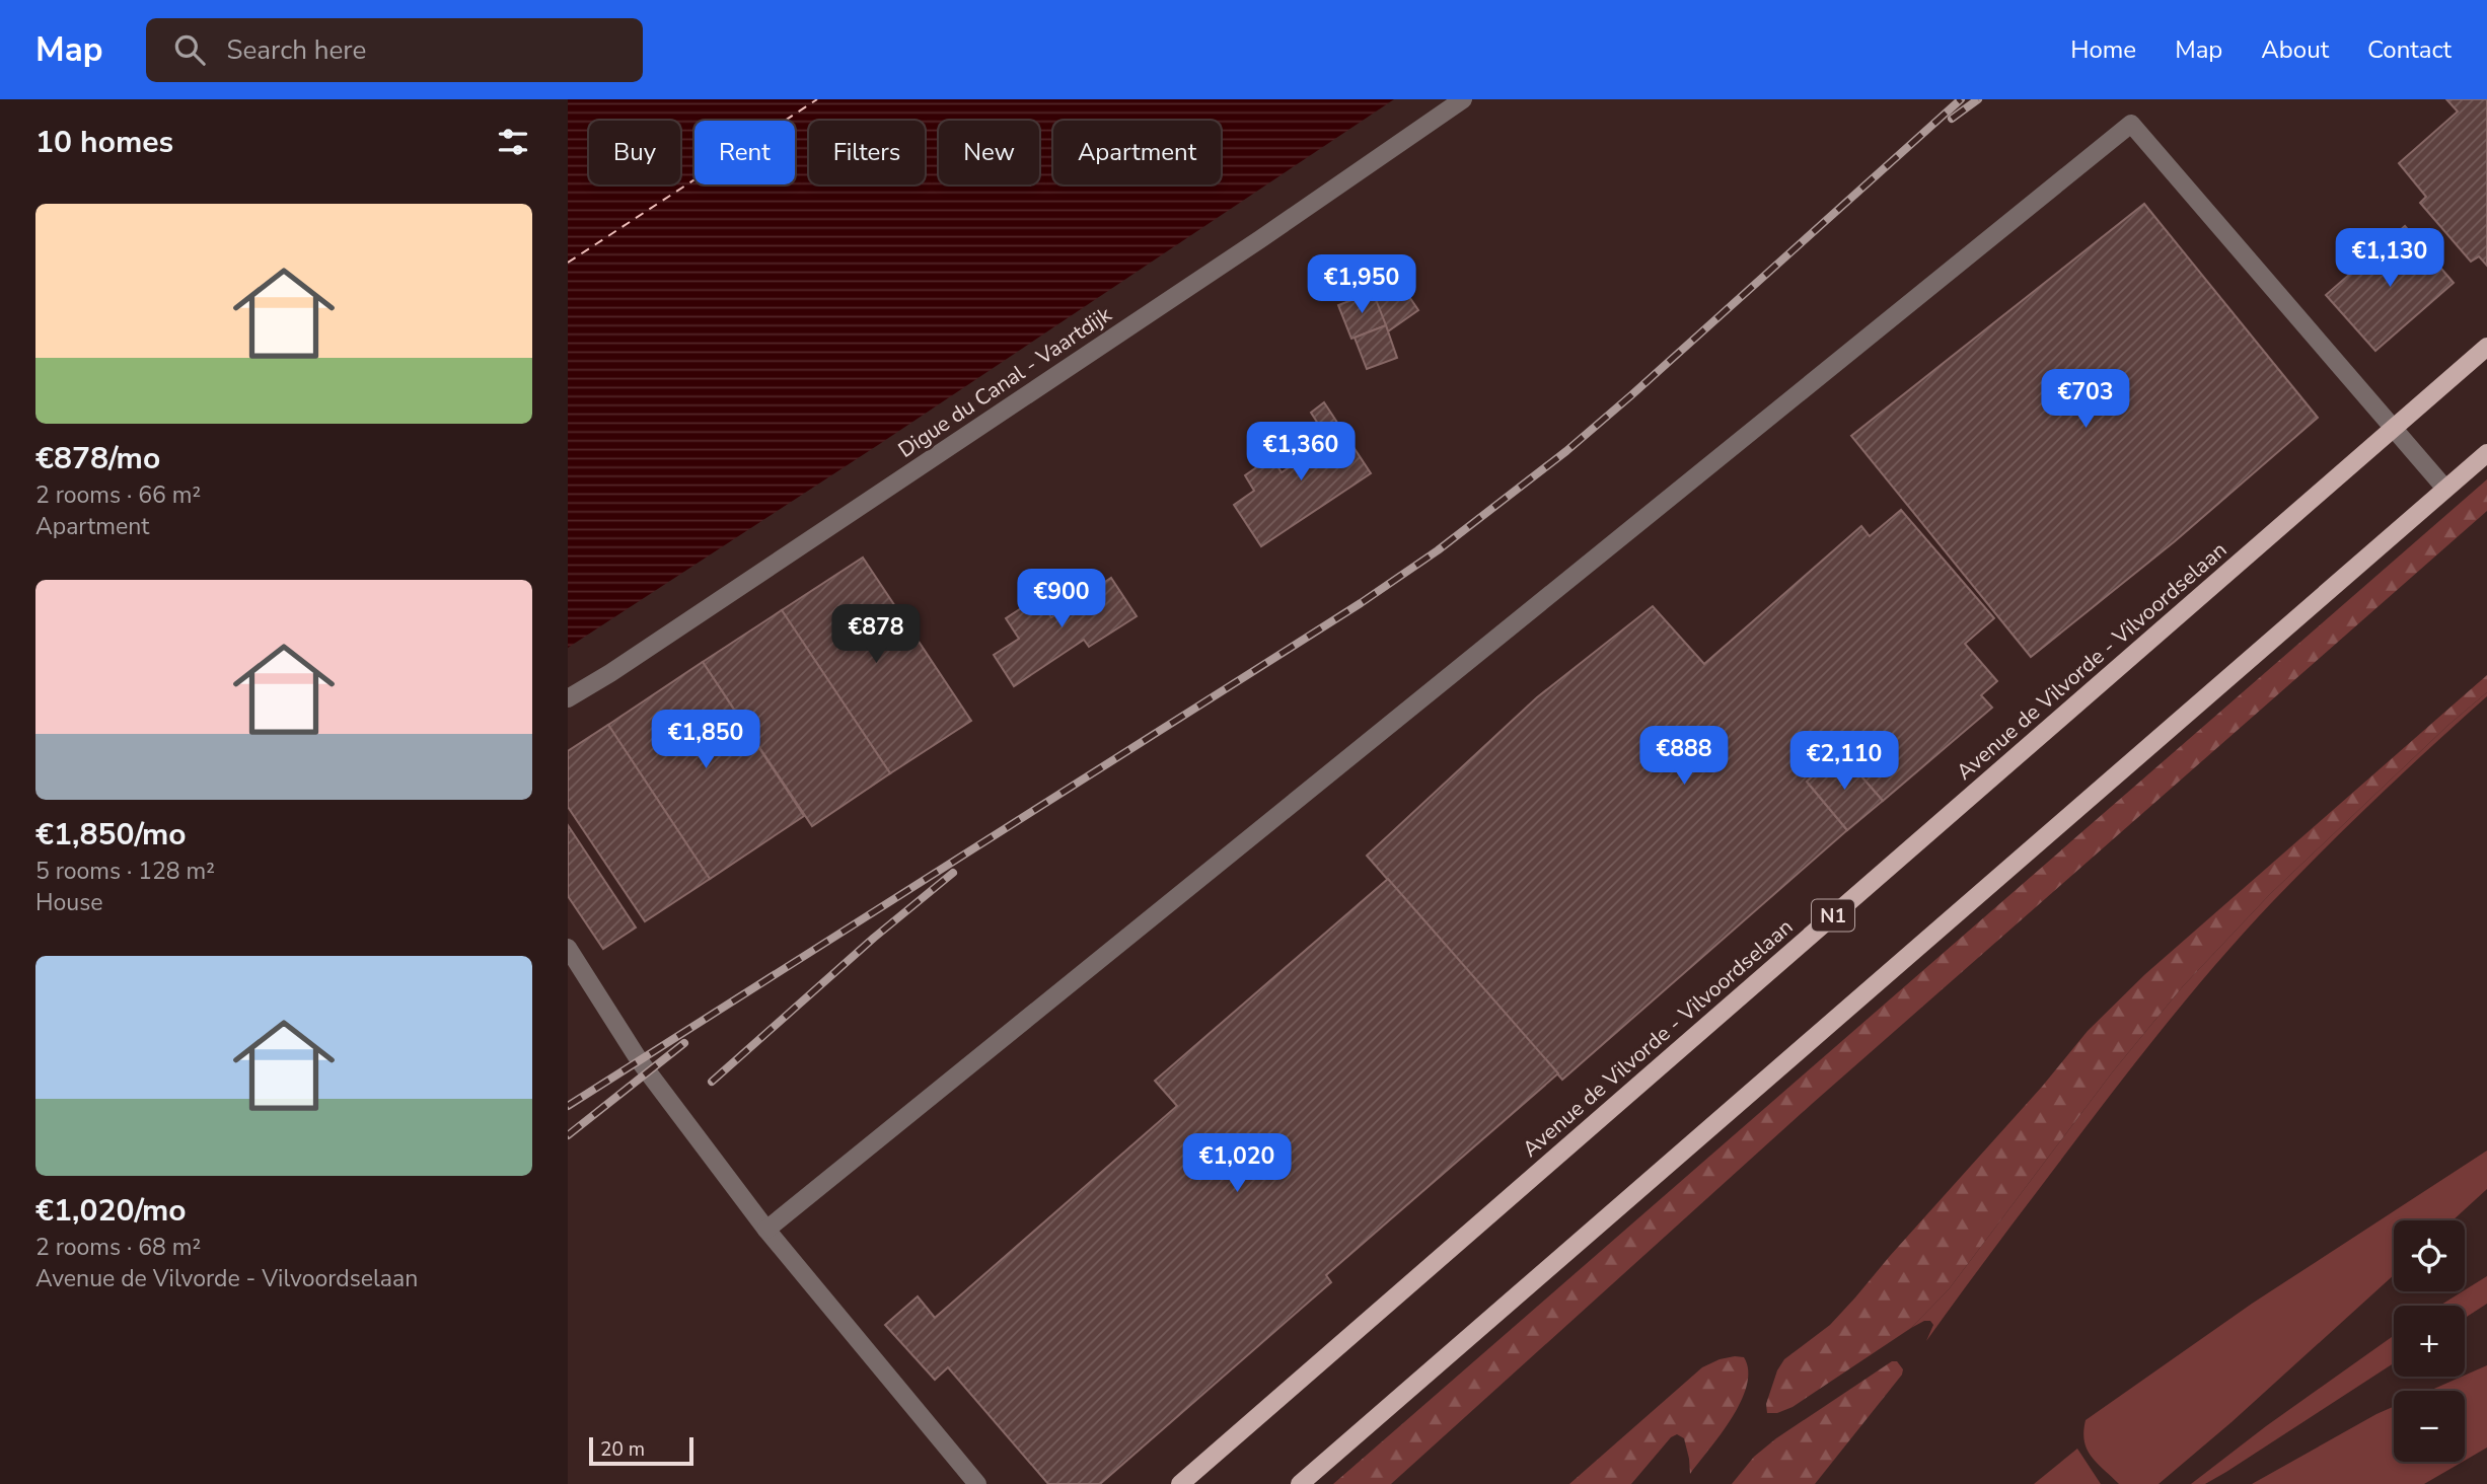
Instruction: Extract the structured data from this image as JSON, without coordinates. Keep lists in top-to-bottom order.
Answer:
{
  "streets": {
    "main road": ["Avenue de Vilvorde - Vilvoordselaan", "N1"],
    "lane": ["Digue du Canal - Vaartdijk"]
  },
  "scale_bar": "20 m",
  "page": {
    "header": "Map",
    "search": "Search here",
    "nav": [
      "Home",
      "Map",
      "About",
      "Contact"
    ],
    "heading": "10 homes",
    "chip": [
      "Buy",
      "Rent",
      "Filters",
      "New",
      "Apartment"
    ],
    "list": [
      {
        "name": "€878/mo",
        "note": "2 rooms · 66 m² · Apartment"
      },
      {
        "name": "€1,850/mo",
        "note": "5 rooms · 128 m² · House"
      },
      {
        "name": "€1,020/mo",
        "note": "2 rooms · 68 m² · Avenue de Vilvorde - Vilvoordselaan"
      }
    ],
    "price": [
      "€1,130",
      "€1,950",
      "€703",
      "€1,360",
      "€900",
      "€878",
      "€1,850",
      "€888",
      "€2,110",
      "€1,020"
    ],
    "map_buttons": ["+", "−"],
    "scale": "20 m"
  }
}
